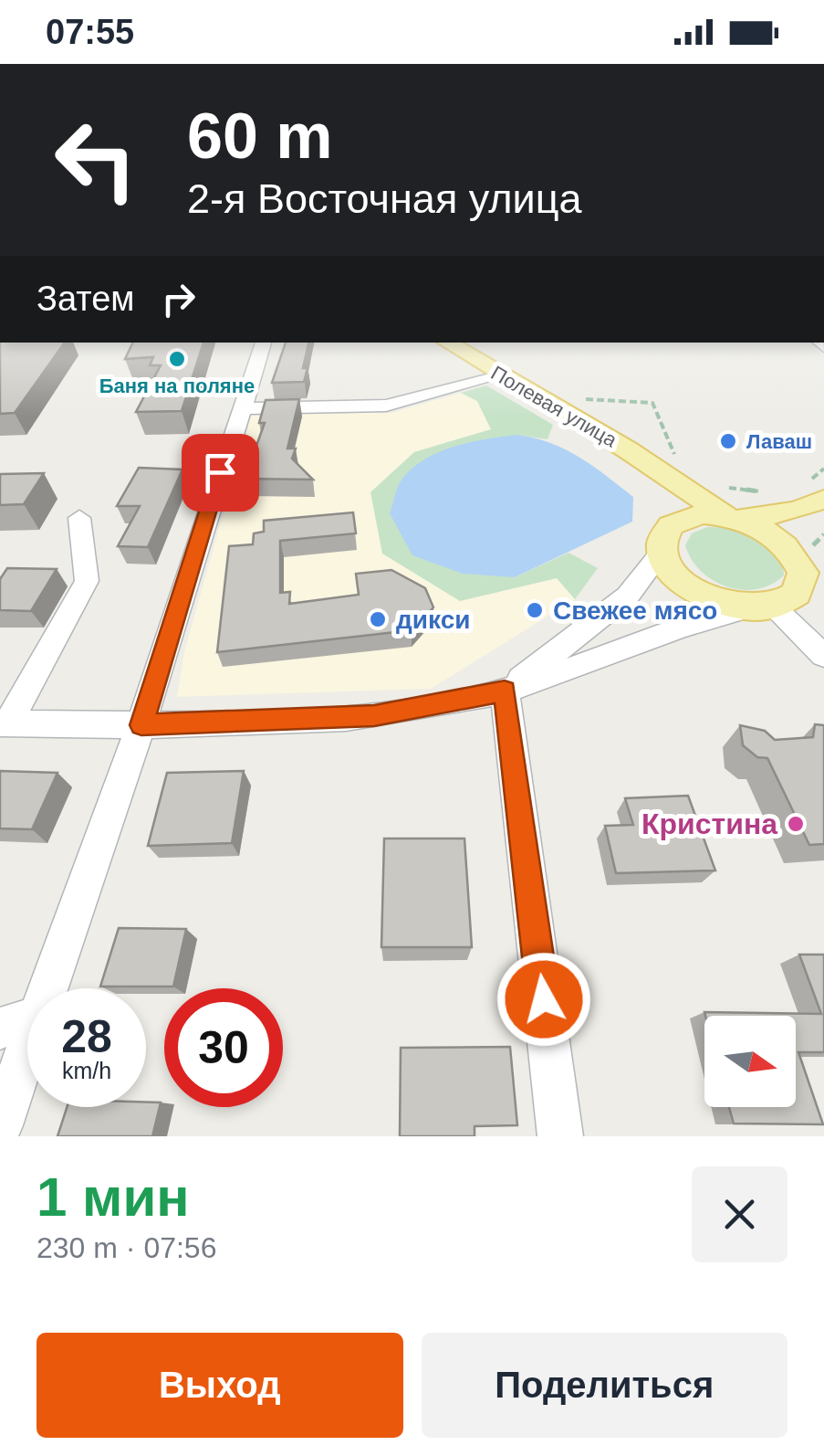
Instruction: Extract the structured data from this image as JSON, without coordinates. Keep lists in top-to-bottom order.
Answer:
{
  "streets": {
    "main road": ["Полевая улица"]
  },
  "places": [
    "Баня на поляне",
    "Лаваш",
    "Свежее мясо",
    "дикси",
    "Кристина"
  ],
  "north": "right",
  "page": {
    "status": "07:55",
    "turn": ["60 m", "2-я Восточная улица"],
    "then": "Затем",
    "speed": "28 km/h",
    "limit": "30",
    "heading": ["1 мин", "230 m · 07:56"],
    "buttons": ["Выход", "Поделиться"]
  }
}
